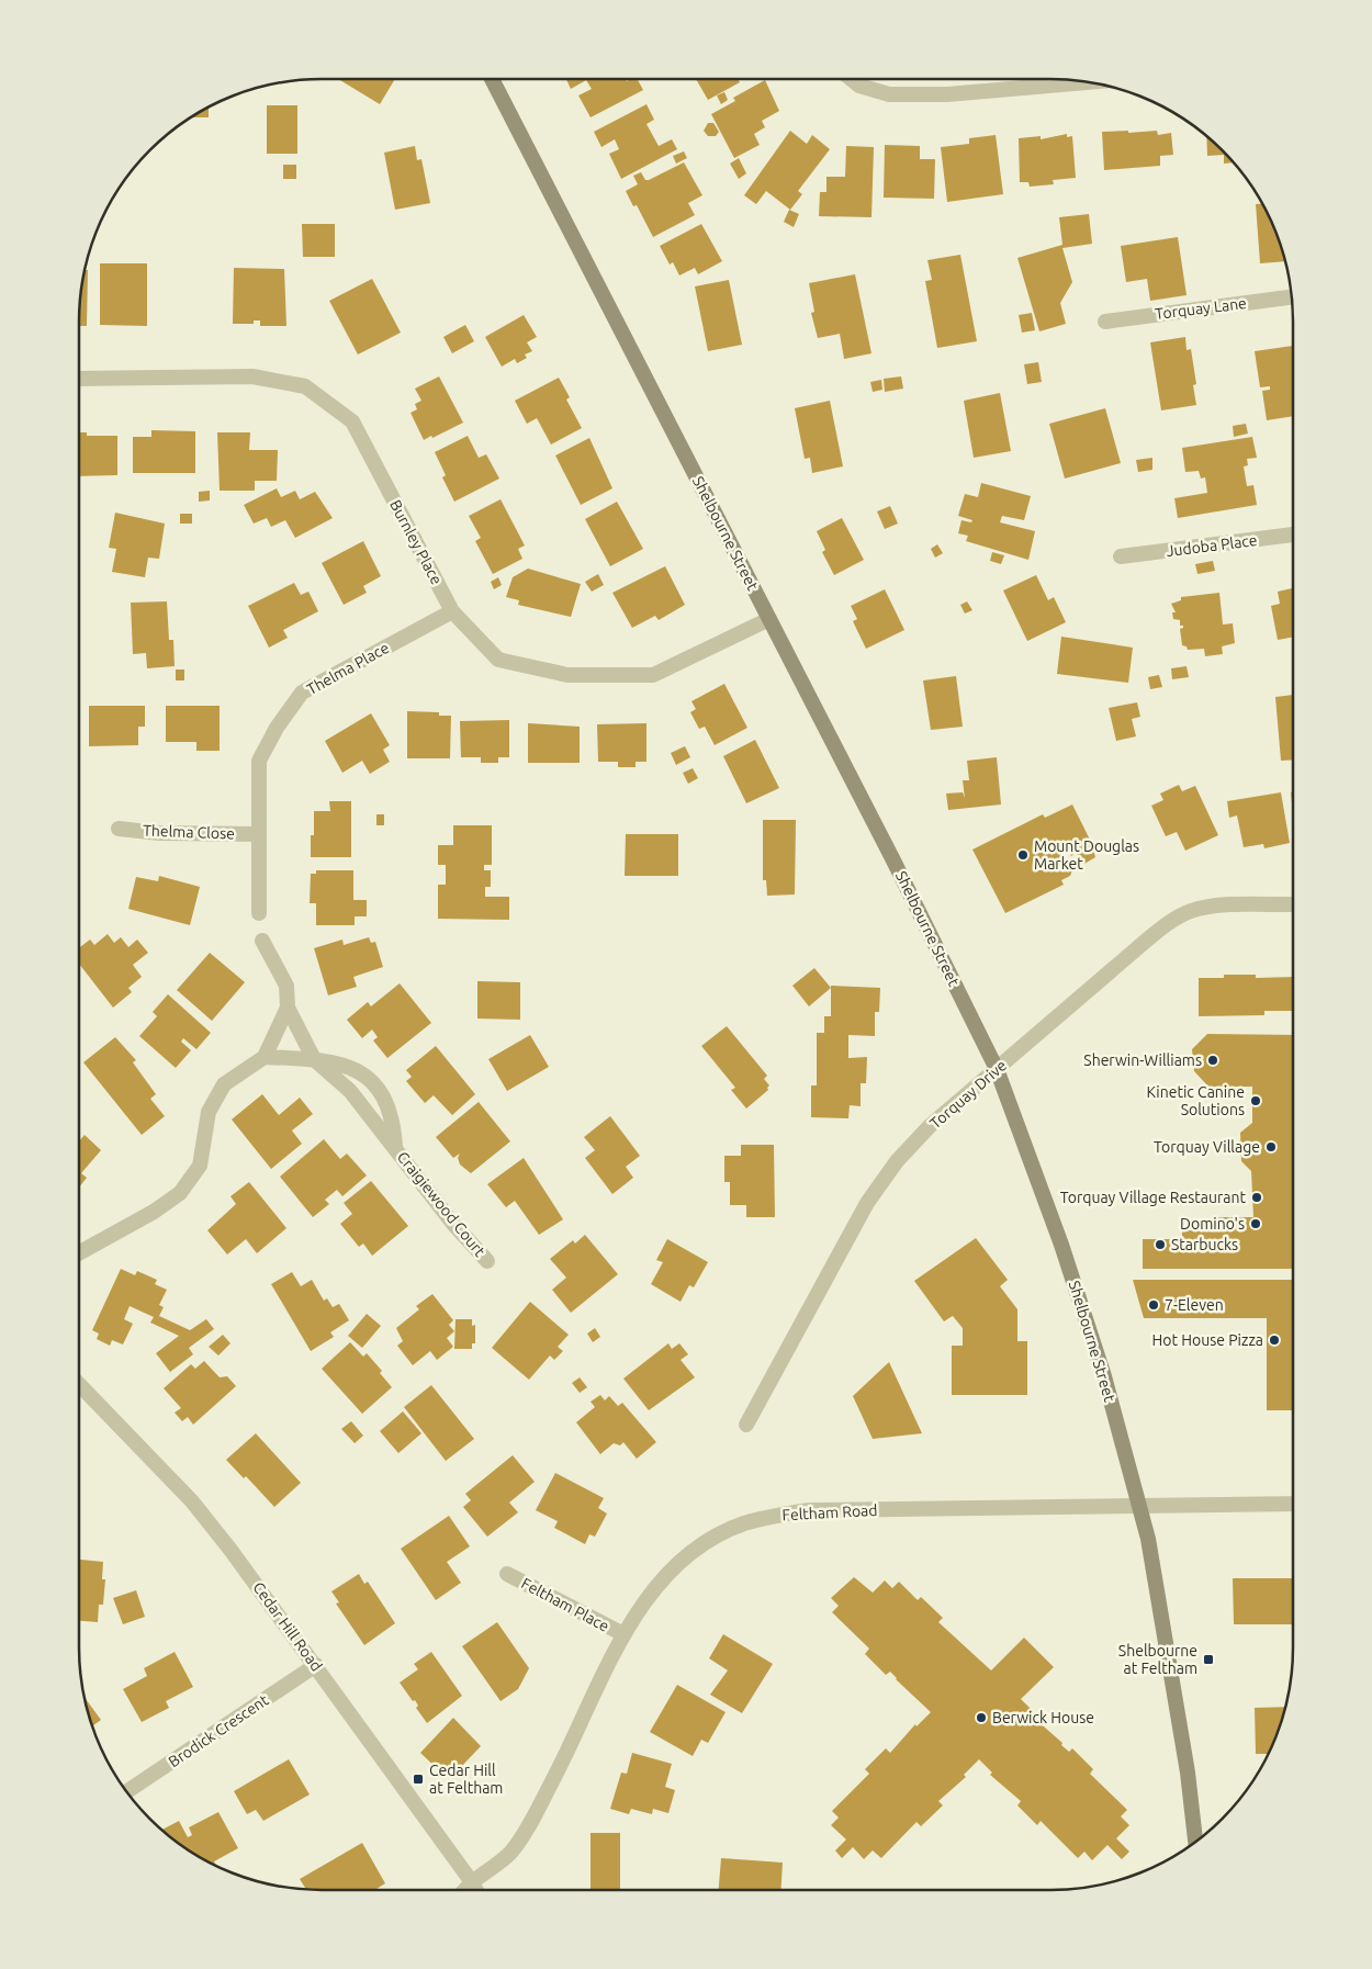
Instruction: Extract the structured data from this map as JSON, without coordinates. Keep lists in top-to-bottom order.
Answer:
{
  "streets": {
    "main road": ["Shelbourne Street"],
    "street": [
      "Torquay Lane",
      "Burnley Place",
      "Judoba Place",
      "Thelma Place",
      "Thelma Close",
      "Torquay Drive",
      "Craigiewood Court",
      "Feltham Road",
      "Feltham Place",
      "Cedar Hill Road",
      "Brodick Crescent"
    ]
  },
  "crossings": [
    ["Shelbourne Street", "Burnley Place"],
    ["Shelbourne Street", "Torquay Drive"],
    ["Shelbourne Street", "Feltham Road"],
    ["Burnley Place", "Thelma Place"],
    ["Thelma Place", "Thelma Close"],
    ["Feltham Road", "Feltham Place"],
    ["Feltham Road", "Cedar Hill Road"],
    ["Cedar Hill Road", "Brodick Crescent"]
  ],
  "places": {
    "other": [
      "Mount Douglas Market",
      "Sherwin-Williams",
      "Kinetic Canine Solutions",
      "Torquay Village",
      "Torquay Village Restaurant",
      "Domino's",
      "Starbucks",
      "7-Eleven",
      "Hot House Pizza",
      "Berwick House"
    ],
    "transit": ["Shelbourne at Feltham", "Cedar Hill at Feltham"]
  }
}
